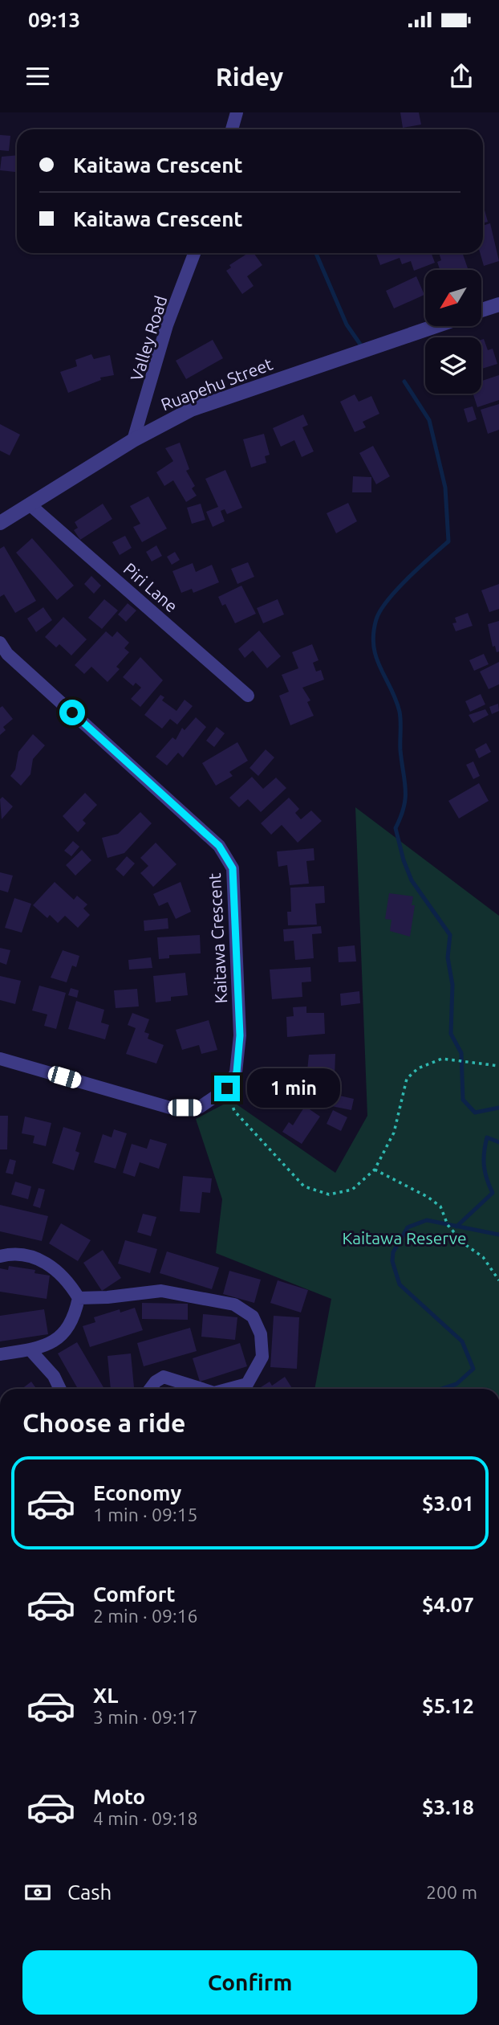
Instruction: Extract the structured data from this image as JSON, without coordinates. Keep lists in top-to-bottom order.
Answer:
{
  "streets": {
    "street": [
      "Valley Road",
      "Ruapehu Street",
      "Piri Lane",
      "Kaitawa Crescent"
    ]
  },
  "crossings": [
    ["Valley Road", "Ruapehu Street"],
    ["Ruapehu Street", "Piri Lane"]
  ],
  "parks": ["Kaitawa Reserve"],
  "north": "bottom left",
  "page": {
    "status": "09:13",
    "header": "Ridey",
    "banner": ["Kaitawa Crescent", "Kaitawa Crescent"],
    "bubble": "1 min",
    "heading": "Choose a ride",
    "list": [
      {
        "name": "Economy",
        "note": "1 min · 09:15",
        "value": "$3.01"
      },
      {
        "name": "Comfort",
        "note": "2 min · 09:16",
        "value": "$4.07"
      },
      {
        "name": "XL",
        "note": "3 min · 09:17",
        "value": "$5.12"
      },
      {
        "name": "Moto",
        "note": "4 min · 09:18",
        "value": "$3.18"
      }
    ],
    "pay": ["Cash", "200 m"],
    "buttons": "Confirm"
  }
}
